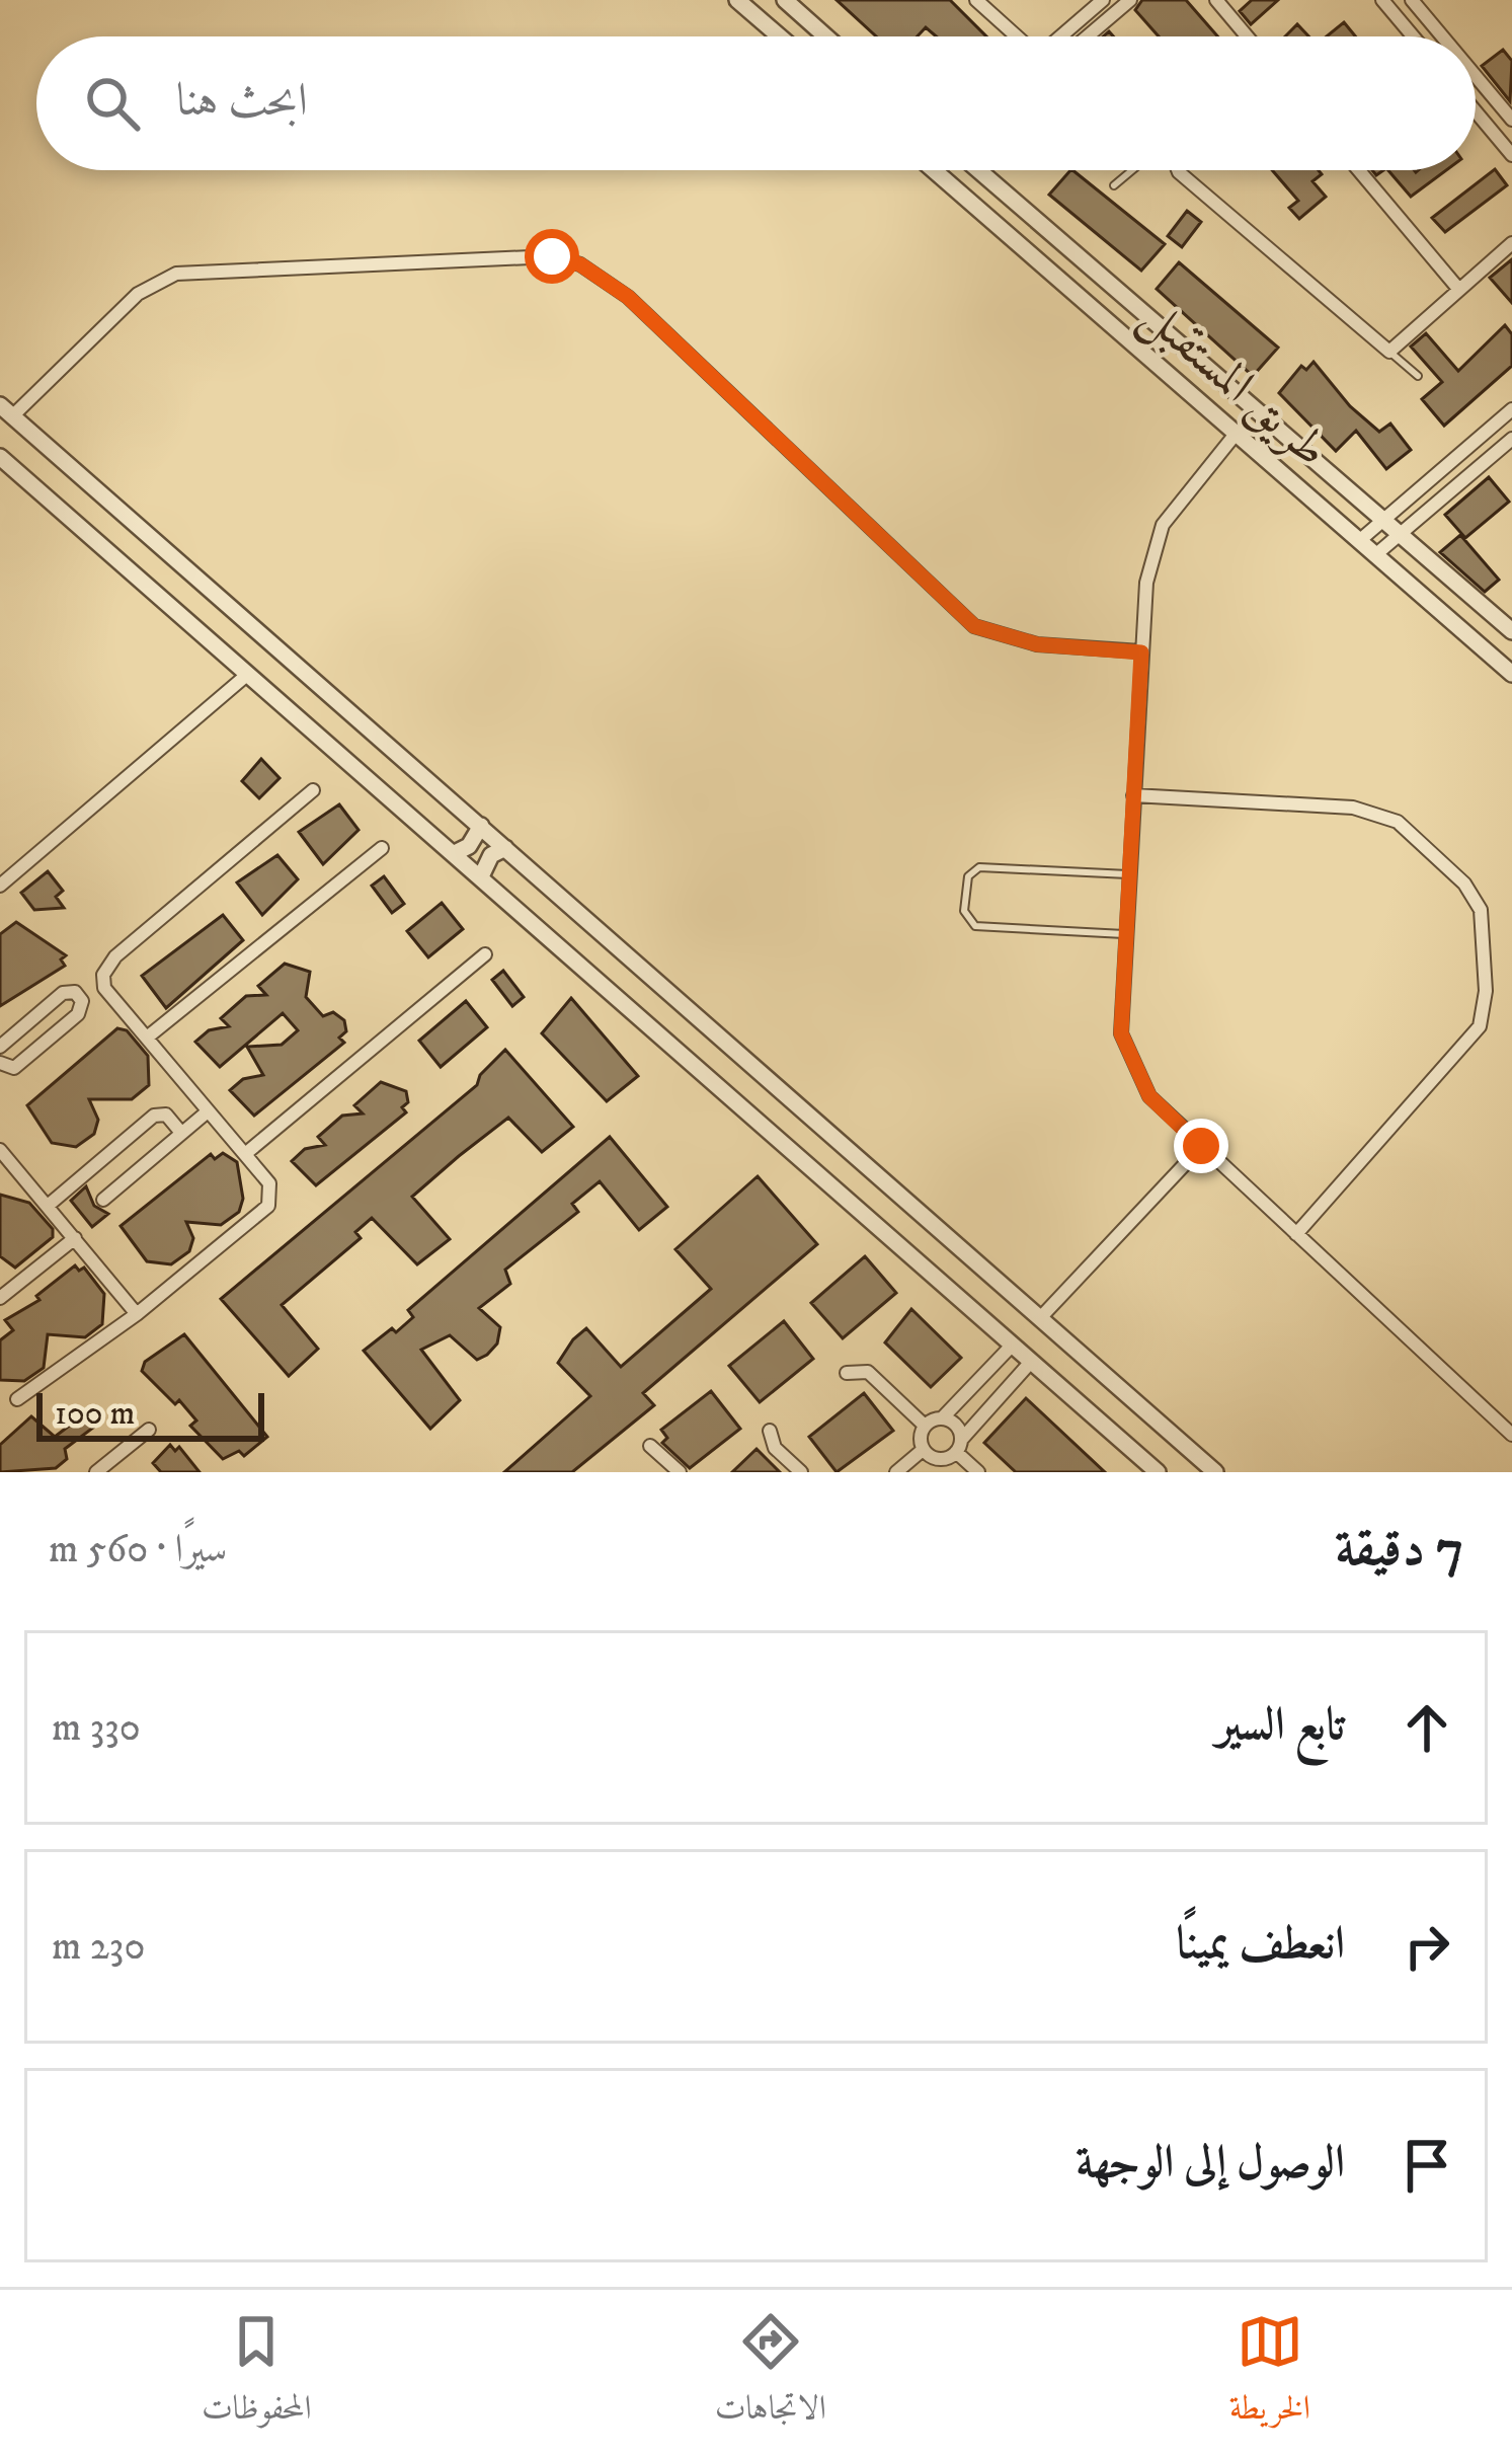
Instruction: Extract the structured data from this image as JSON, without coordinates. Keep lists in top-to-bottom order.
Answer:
{
  "streets": {
    "street": ["طريق المستقبل"]
  },
  "scale_bar": "100 m",
  "page": {
    "search": "ابحث هنا",
    "scale": "100 m",
    "heading": ["7 دقيقة", "سيرًا · 560 m"],
    "list": [
      ["تابع السير", "330 m"],
      ["انعطف يمينًا", "230 m"],
      "الوصول إلى الوجهة"
    ],
    "nav": ["الخريطة", "الاتجاهات", "المحفوظات"]
  }
}
